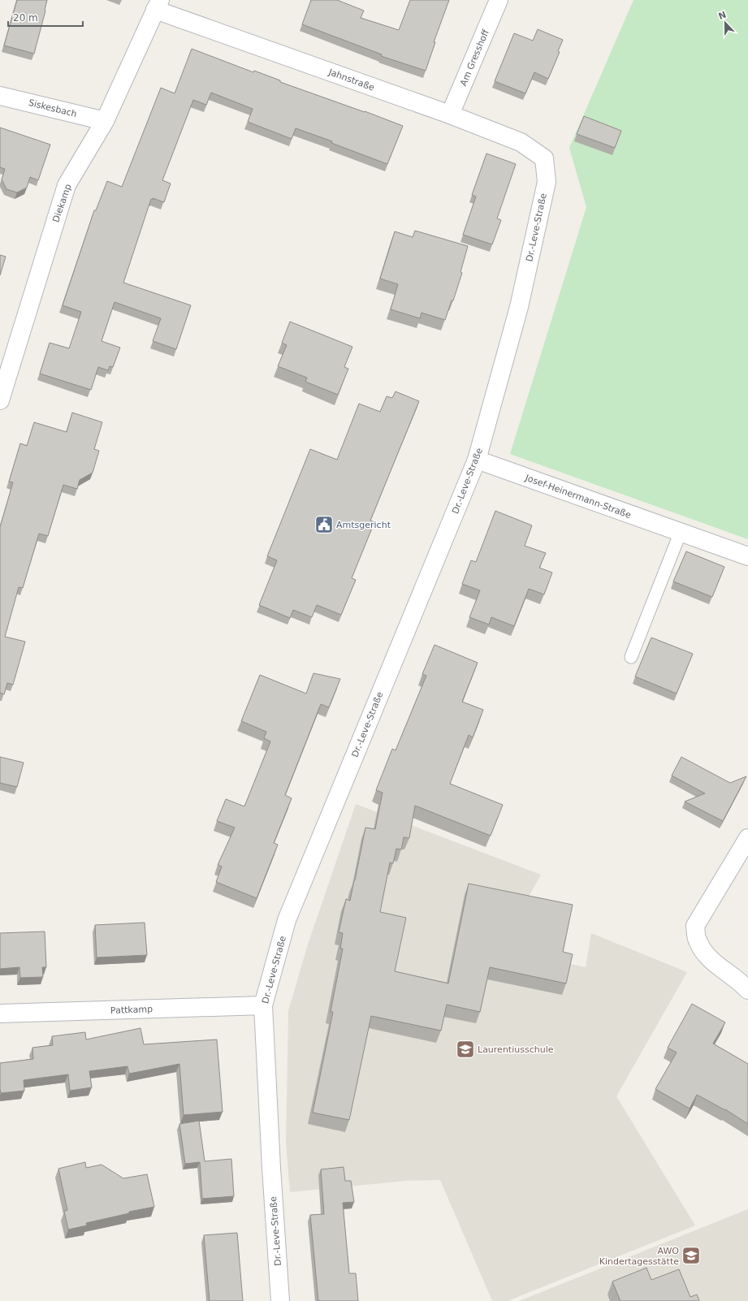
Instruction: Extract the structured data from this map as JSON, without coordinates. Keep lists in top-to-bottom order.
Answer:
{
  "streets": {
    "street": [
      "Am Gresshoff",
      "Jahnstraße",
      "Siskesbach",
      "Diekamp",
      "Dr.-Leve-Straße",
      "Josef-Heinermann-Straße",
      "Pattkamp"
    ]
  },
  "crossings": [
    ["Am Gresshoff", "Jahnstraße"],
    ["Jahnstraße", "Diekamp"],
    ["Jahnstraße", "Dr.-Leve-Straße"],
    ["Siskesbach", "Diekamp"],
    ["Dr.-Leve-Straße", "Josef-Heinermann-Straße"],
    ["Dr.-Leve-Straße", "Pattkamp"]
  ],
  "places": {
    "public building": ["Amtsgericht"],
    "school or university": ["Laurentiusschule", "AWO Kindertagesstätte"]
  },
  "scale_bar": "20 m",
  "north": "top"
}
